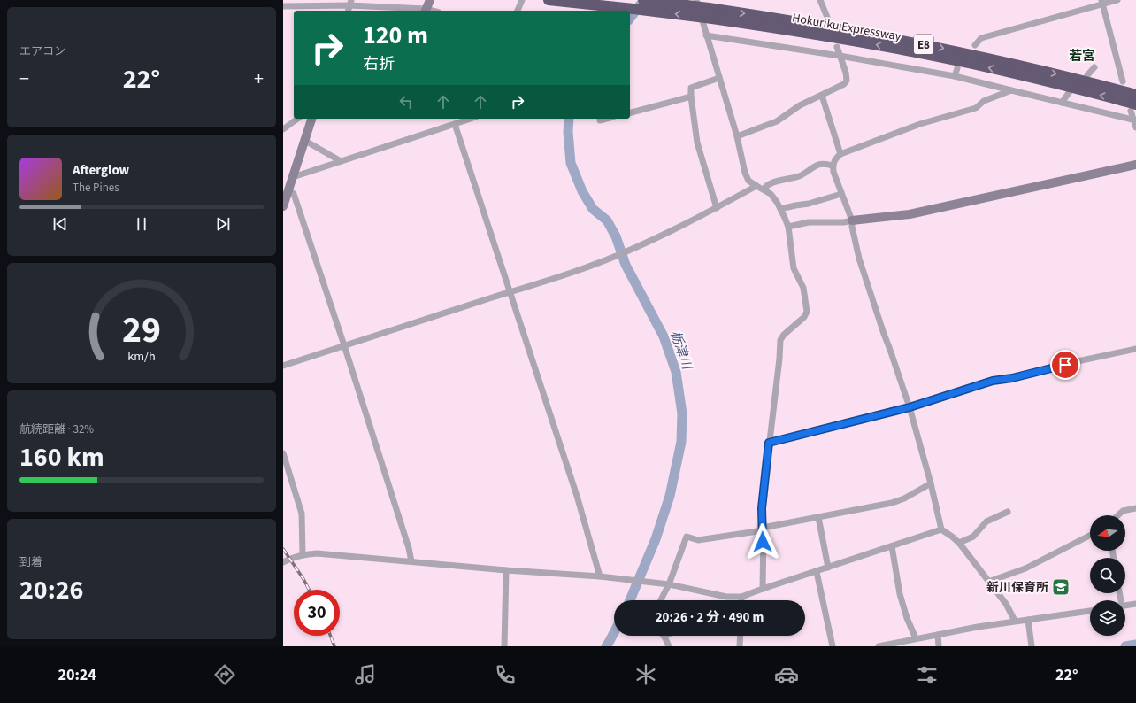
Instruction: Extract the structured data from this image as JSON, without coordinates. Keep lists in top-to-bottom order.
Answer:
{
  "streets": {
    "highway": ["Hokuriku Expressway", "E8"]
  },
  "districts": ["若宮"],
  "water": ["栃津川"],
  "places": {
    "school or university": ["新川保育所"]
  },
  "north": "left",
  "page": {
    "tile": [
      "エアコン",
      ["航続距離 · 32%", "160 km"],
      ["到着", "20:26"]
    ],
    "turn": ["120 m", "右折"],
    "heat": ["−", "22°", "+"],
    "song": ["Afterglow", "The Pines"],
    "limit": "30",
    "trip": "20:26 · 2 分 · 490 m",
    "tabs": ["20:24", "22°"],
    "gauge": ["29", "km/h"]
  }
}
